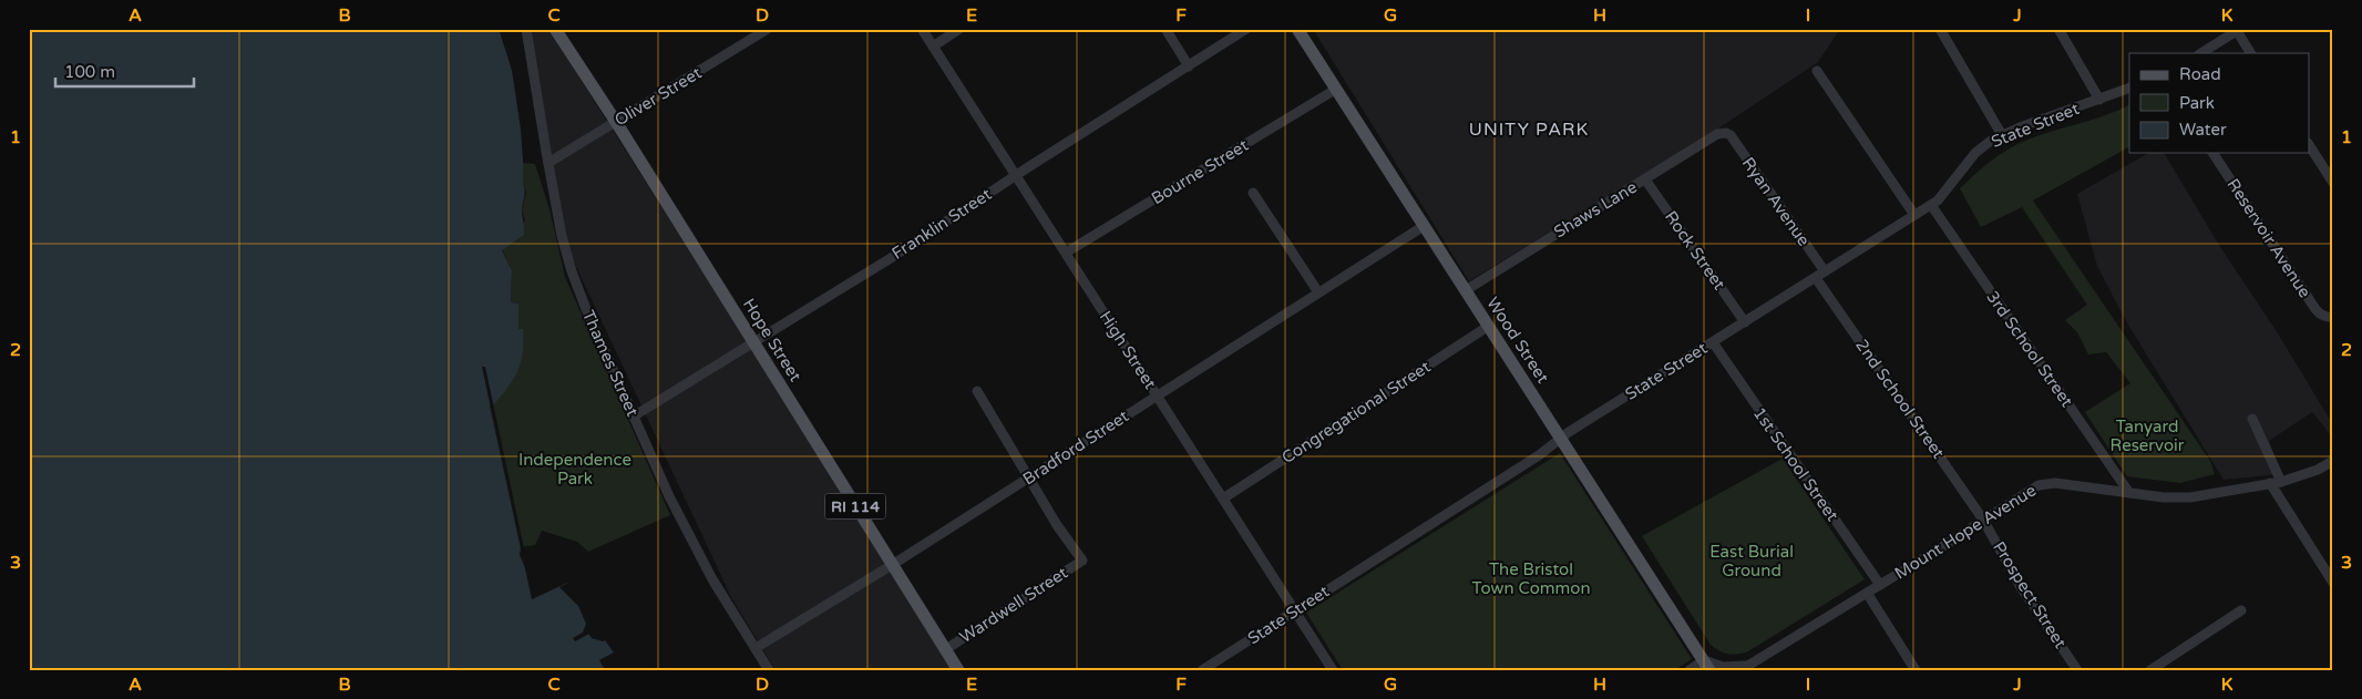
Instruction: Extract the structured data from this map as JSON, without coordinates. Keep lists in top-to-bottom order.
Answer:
{
  "streets": {
    "main road": ["Hope Street", "Wood Street", "RI 114"],
    "street": [
      "Oliver Street",
      "State Street",
      "Bourne Street",
      "Ryan Avenue",
      "Shaws Lane",
      "Franklin Street",
      "Reservoir Avenue",
      "Rock Street",
      "3rd School Street",
      "High Street",
      "Thames Street",
      "2nd School Street",
      "Congregational Street",
      "Bradford Street",
      "1st School Street",
      "Mount Hope Avenue",
      "Prospect Street",
      "Wardwell Street"
    ]
  },
  "crossings": [
    ["Oliver Street", "Hope Street"],
    ["Oliver Street", "Thames Street"],
    ["State Street", "Ryan Avenue"],
    ["State Street", "Rock Street"],
    ["State Street", "Wood Street"],
    ["State Street", "3rd School Street"],
    ["State Street", "High Street"],
    ["State Street", "2nd School Street"],
    ["State Street", "1st School Street"],
    ["Bourne Street", "Wood Street"],
    ["Bourne Street", "High Street"],
    ["Ryan Avenue", "Shaws Lane"],
    ["Ryan Avenue", "2nd School Street"],
    ["Shaws Lane", "Rock Street"],
    ["Shaws Lane", "Wood Street"],
    ["Franklin Street", "Hope Street"],
    ["Franklin Street", "High Street"],
    ["Franklin Street", "Thames Street"],
    ["Hope Street", "Bradford Street"],
    ["Hope Street", "Wardwell Street"],
    ["Wood Street", "Congregational Street"],
    ["Wood Street", "Bradford Street"],
    ["Wood Street", "Mount Hope Avenue"],
    ["3rd School Street", "Mount Hope Avenue"],
    ["High Street", "Congregational Street"],
    ["High Street", "Bradford Street"],
    ["Thames Street", "Bradford Street"],
    ["2nd School Street", "Mount Hope Avenue"],
    ["2nd School Street", "Prospect Street"],
    ["Bradford Street", "Wardwell Street"],
    ["1st School Street", "Mount Hope Avenue"],
    ["Mount Hope Avenue", "Prospect Street"]
  ],
  "districts": ["UNITY PARK"],
  "parks": [
    "Tanyard Reservoir",
    "Independence Park",
    "East Burial Ground",
    "The Bristol Town Common"
  ],
  "legend": ["Road", "Park", "Water"],
  "scale_bar": "100 m",
  "grid": {
    "columns": [
      "A",
      "B",
      "C",
      "D",
      "E",
      "F",
      "G",
      "H",
      "I",
      "J",
      "K"
    ],
    "rows": ["1", "2", "3"]
  }
}
